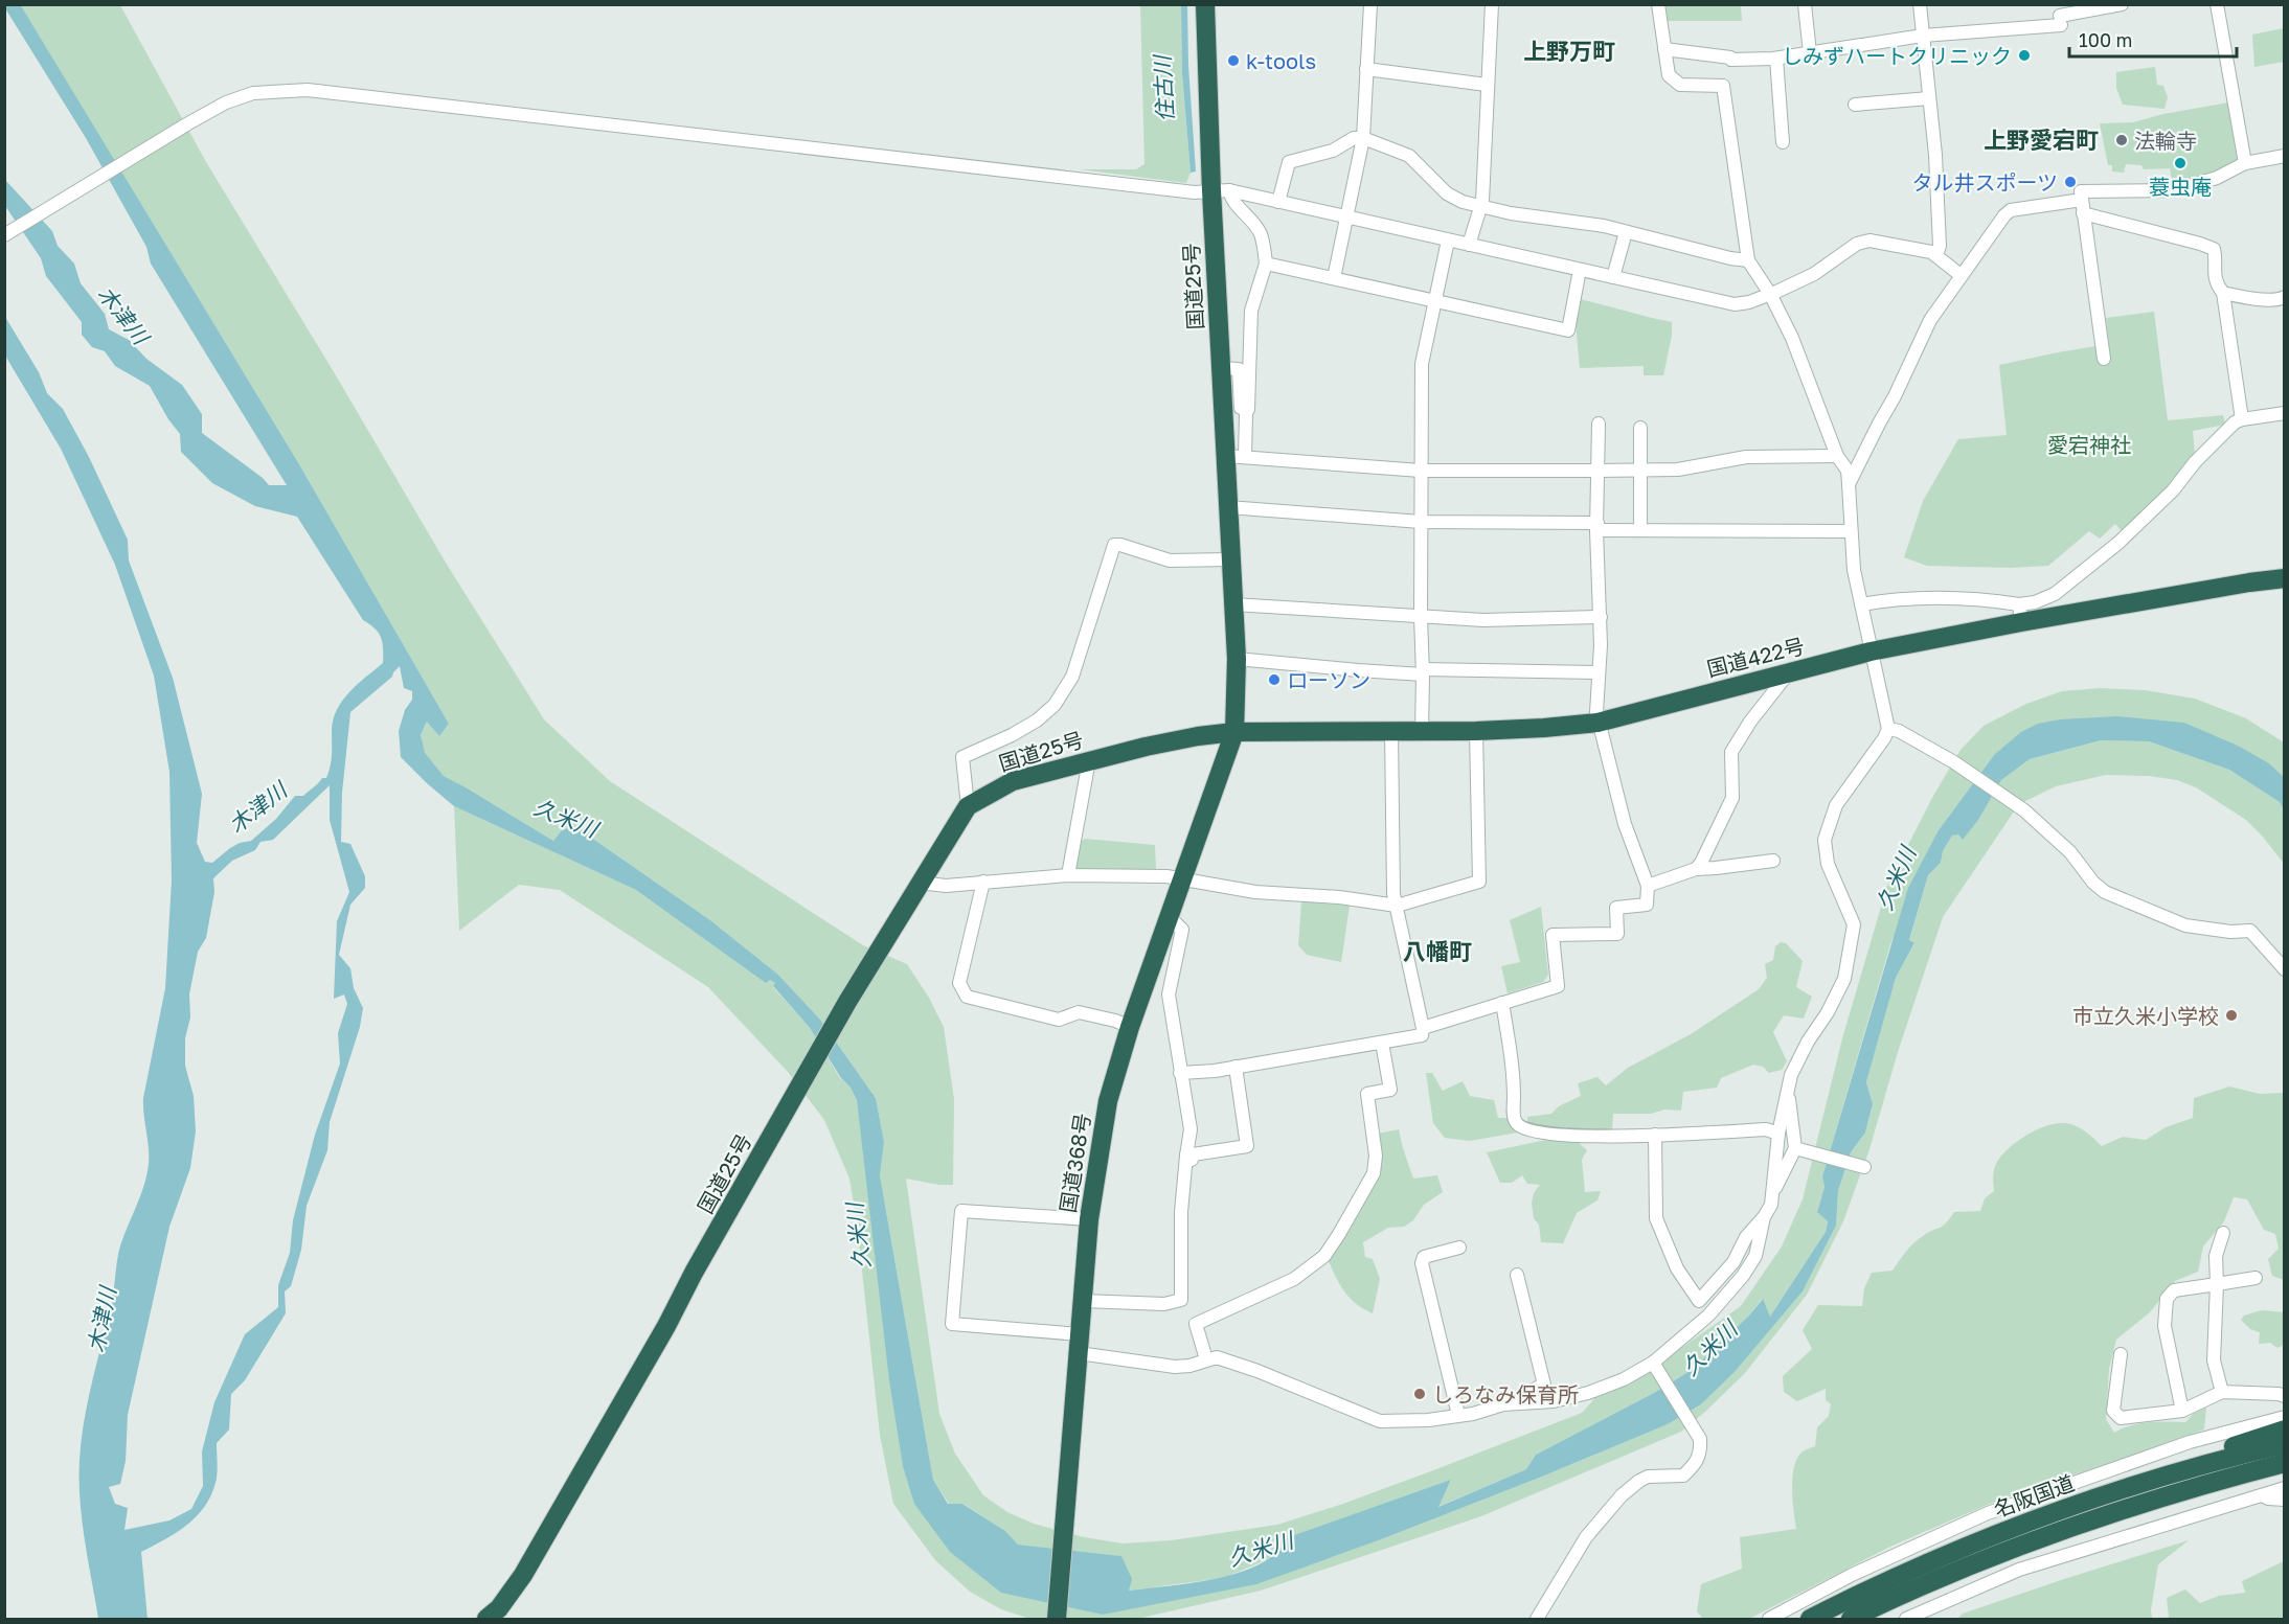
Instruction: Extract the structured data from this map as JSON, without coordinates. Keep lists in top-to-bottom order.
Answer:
{
  "streets": {
    "highway": [
      "国道25号",
      "国道422号",
      "国道368号",
      "名阪国道"
    ]
  },
  "crossings": [
    ["国道25号", "国道422号"],
    ["国道25号", "国道368号"],
    ["国道422号", "国道368号"]
  ],
  "districts": ["上野万町", "上野愛宕町", "八幡町"],
  "water": ["住古川", "木津川", "久米川"],
  "parks": ["愛宕神社"],
  "places": [
    "しみずハートクリニック",
    "k-tools",
    "法輪寺",
    "蓑虫庵",
    "タル井スポーツ",
    "ローソン",
    "市立久米小学校",
    "しろなみ保育所"
  ],
  "scale_bar": "100 m"
}
